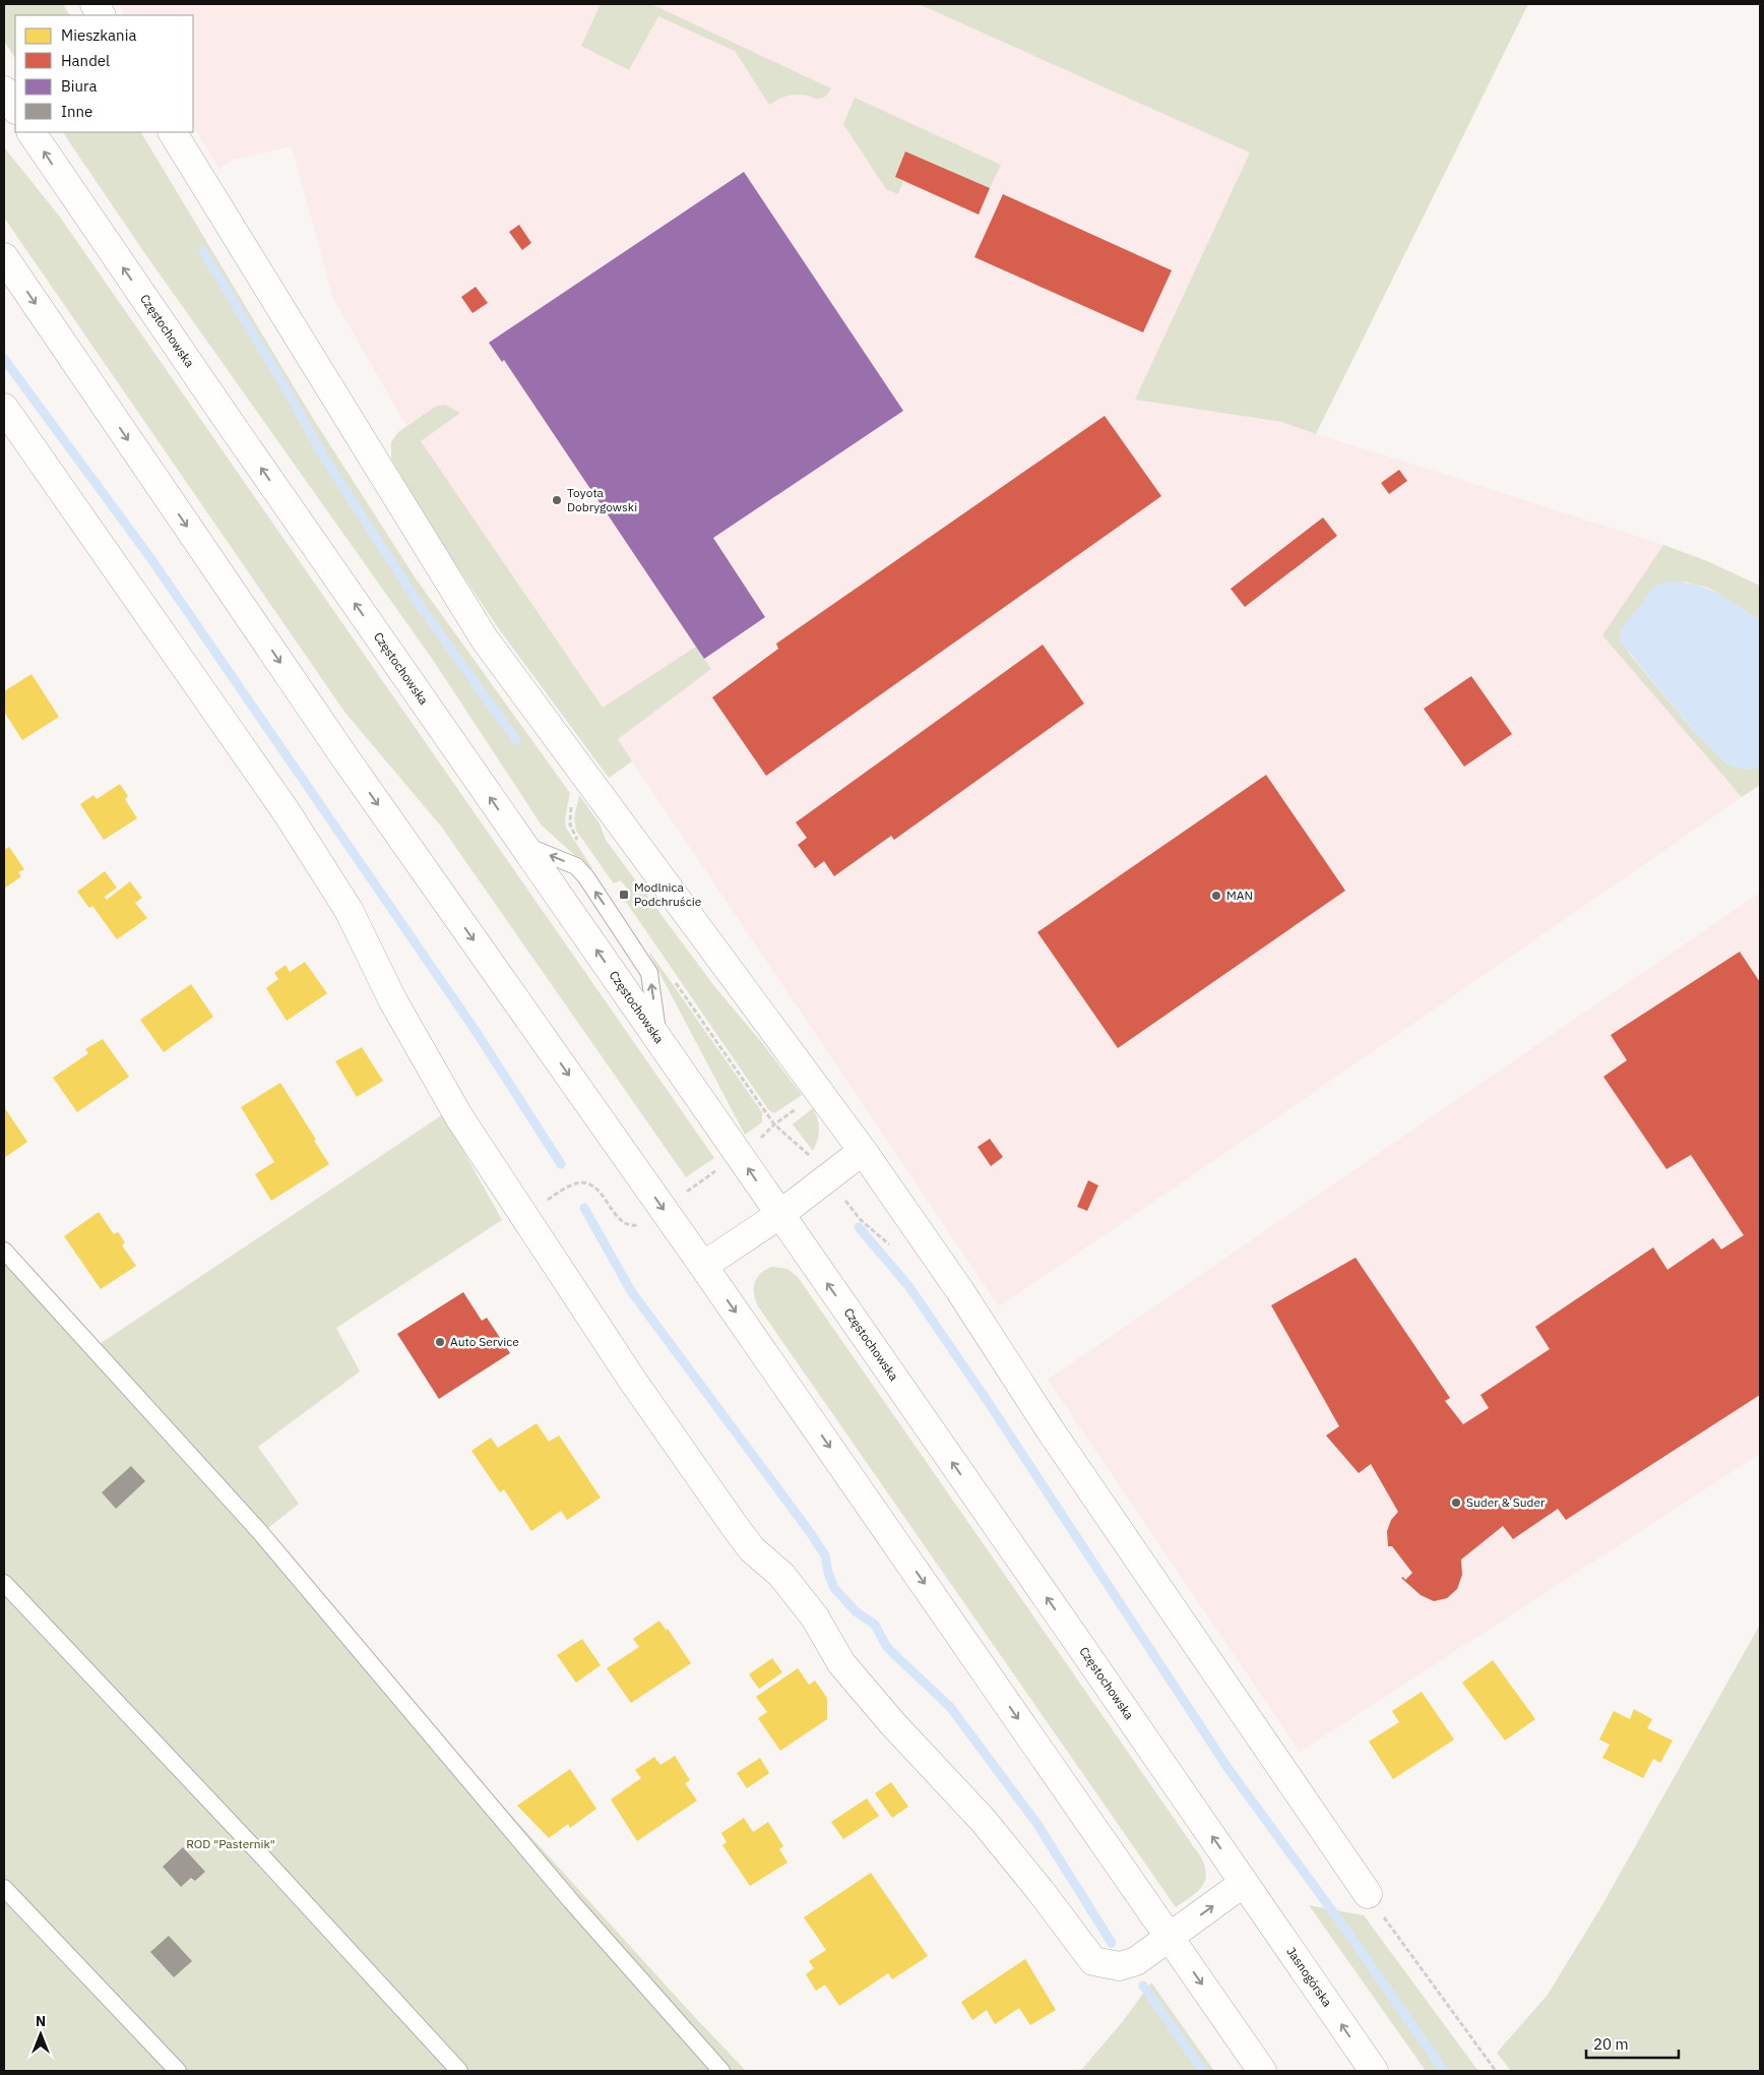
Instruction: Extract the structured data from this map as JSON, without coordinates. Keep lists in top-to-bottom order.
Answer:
{
  "streets": {
    "main road": ["Częstochowska", "Jasnogórska"]
  },
  "crossings": [
    ["Częstochowska", "Jasnogórska"]
  ],
  "parks": ["ROD \"Pasternik\""],
  "places": {
    "other": [
      "Toyota Dobrygowski",
      "MAN",
      "Auto Service",
      "Suder & Suder"
    ],
    "transit": ["Modlnica Podchruście"]
  },
  "legend": [
    "Mieszkania",
    "Handel",
    "Biura",
    "Inne"
  ],
  "scale_bar": "20 m",
  "north": "top"
}
